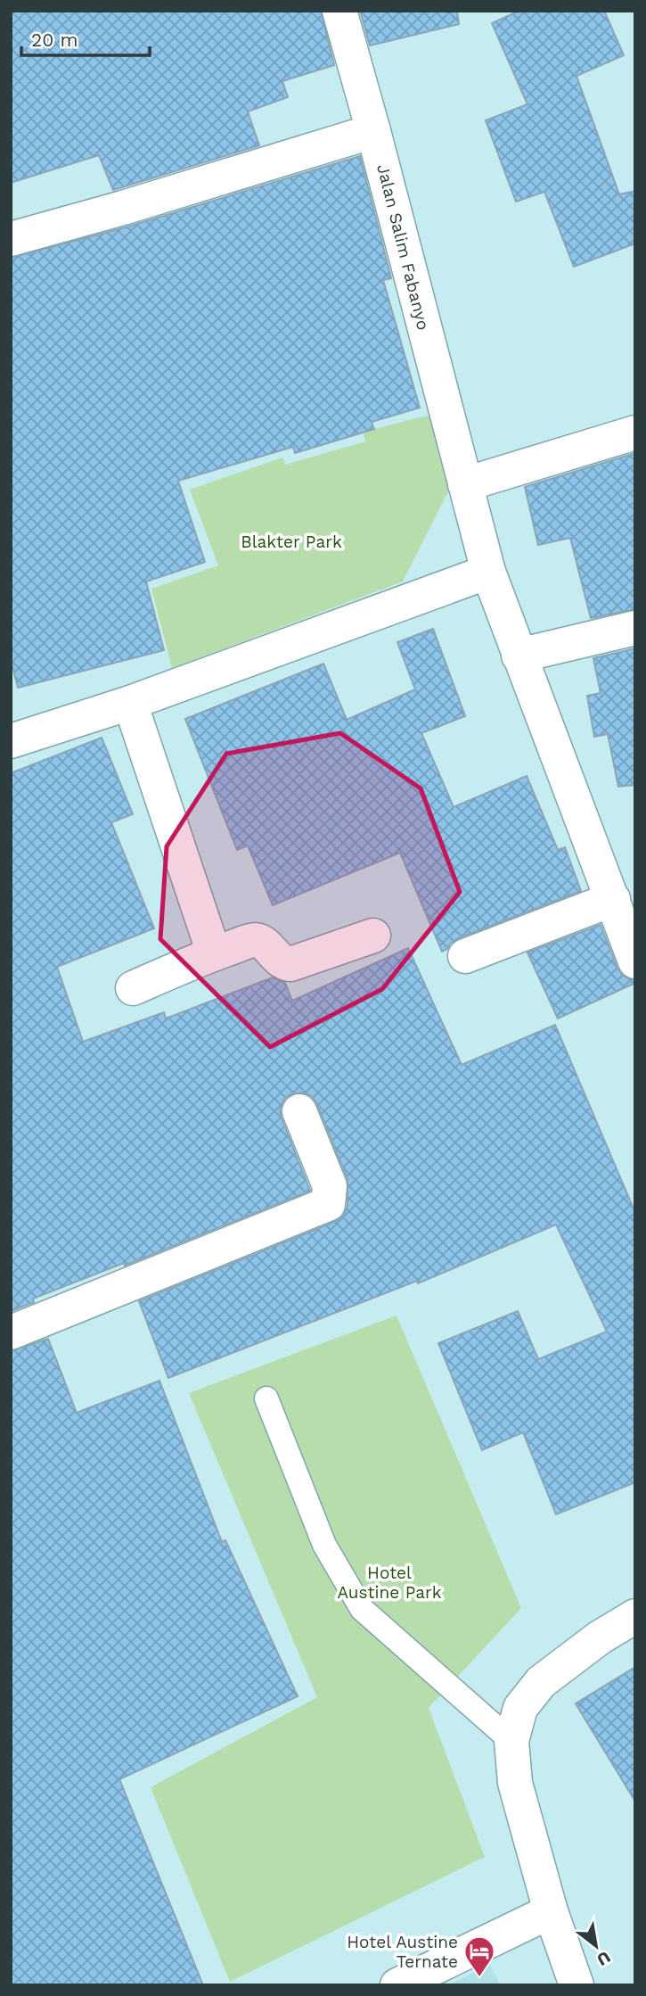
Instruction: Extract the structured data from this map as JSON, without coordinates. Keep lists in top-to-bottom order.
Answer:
{
  "streets": {
    "street": ["Jalan Salim Fabanyo"]
  },
  "parks": ["Blakter Park", "Hotel Austine Park"],
  "places": {
    "hotel": ["Hotel Austine Ternate"]
  },
  "scale_bar": "20 m",
  "north": "bottom right"
}
